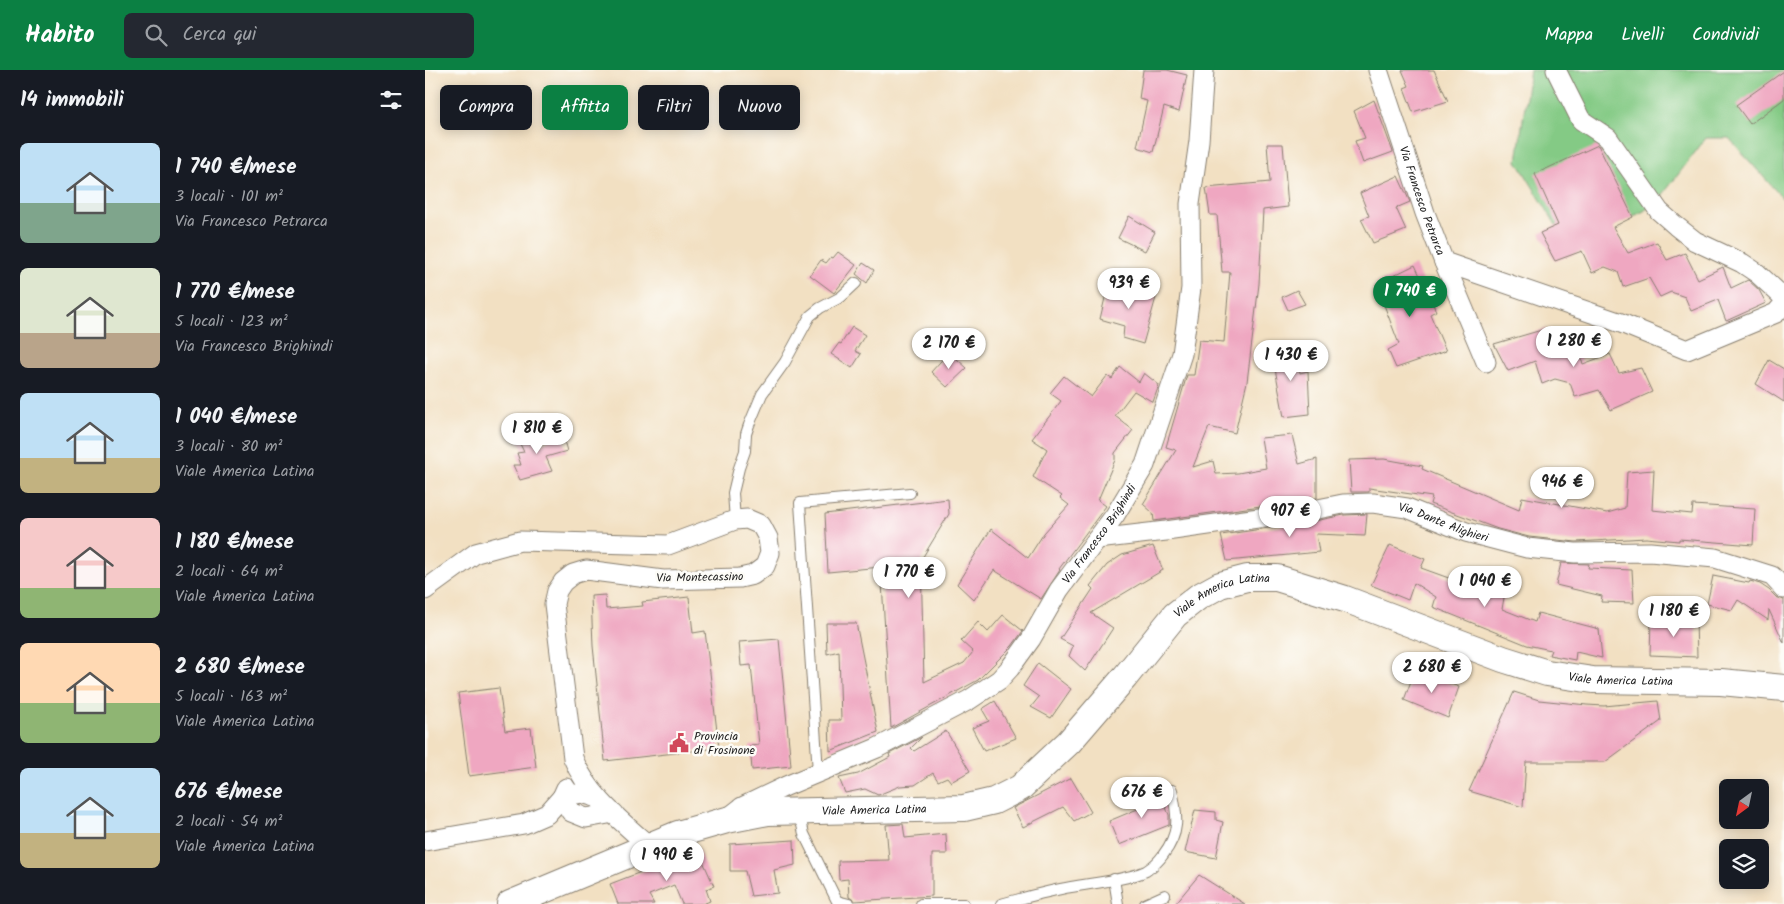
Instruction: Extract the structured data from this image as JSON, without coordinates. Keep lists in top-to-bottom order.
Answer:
{
  "streets": {
    "main road": ["Viale America Latina"],
    "street": [
      "Via Francesco Petrarca",
      "Via Dante Alighieri",
      "Via Francesco Brighindi",
      "Via Montecassino"
    ]
  },
  "crossings": [
    ["Via Dante Alighieri", "Via Francesco Brighindi"],
    ["Via Francesco Brighindi", "Viale America Latina"],
    ["Via Montecassino", "Viale America Latina"]
  ],
  "places": {
    "public building": ["Provincia di Frosinone"]
  },
  "north": "bottom left",
  "page": {
    "header": "Habito",
    "search": "Cerca qui",
    "nav": ["Mappa", "Livelli", "Condividi"],
    "heading": "14 immobili",
    "chip": [
      "Compra",
      "Affitta",
      "Filtri",
      "Nuovo"
    ],
    "list": [
      {
        "name": "1 740 €/mese",
        "note": "3 locali · 101 m² · Via Francesco Petrarca"
      },
      {
        "name": "1 770 €/mese",
        "note": "5 locali · 123 m² · Via Francesco Brighindi"
      },
      {
        "name": "1 040 €/mese",
        "note": "3 locali · 80 m² · Viale America Latina"
      },
      {
        "name": "1 180 €/mese",
        "note": "2 locali · 64 m² · Viale America Latina"
      },
      {
        "name": "2 680 €/mese",
        "note": "5 locali · 163 m² · Viale America Latina"
      },
      {
        "name": "676 €/mese",
        "note": "2 locali · 54 m² · Viale America Latina"
      }
    ],
    "price": [
      "939 €",
      "1 740 €",
      "1 280 €",
      "2 170 €",
      "1 430 €",
      "1 810 €",
      "946 €",
      "907 €",
      "1 770 €",
      "1 040 €",
      "1 180 €",
      "2 680 €",
      "676 €",
      "1 990 €"
    ]
  }
}
